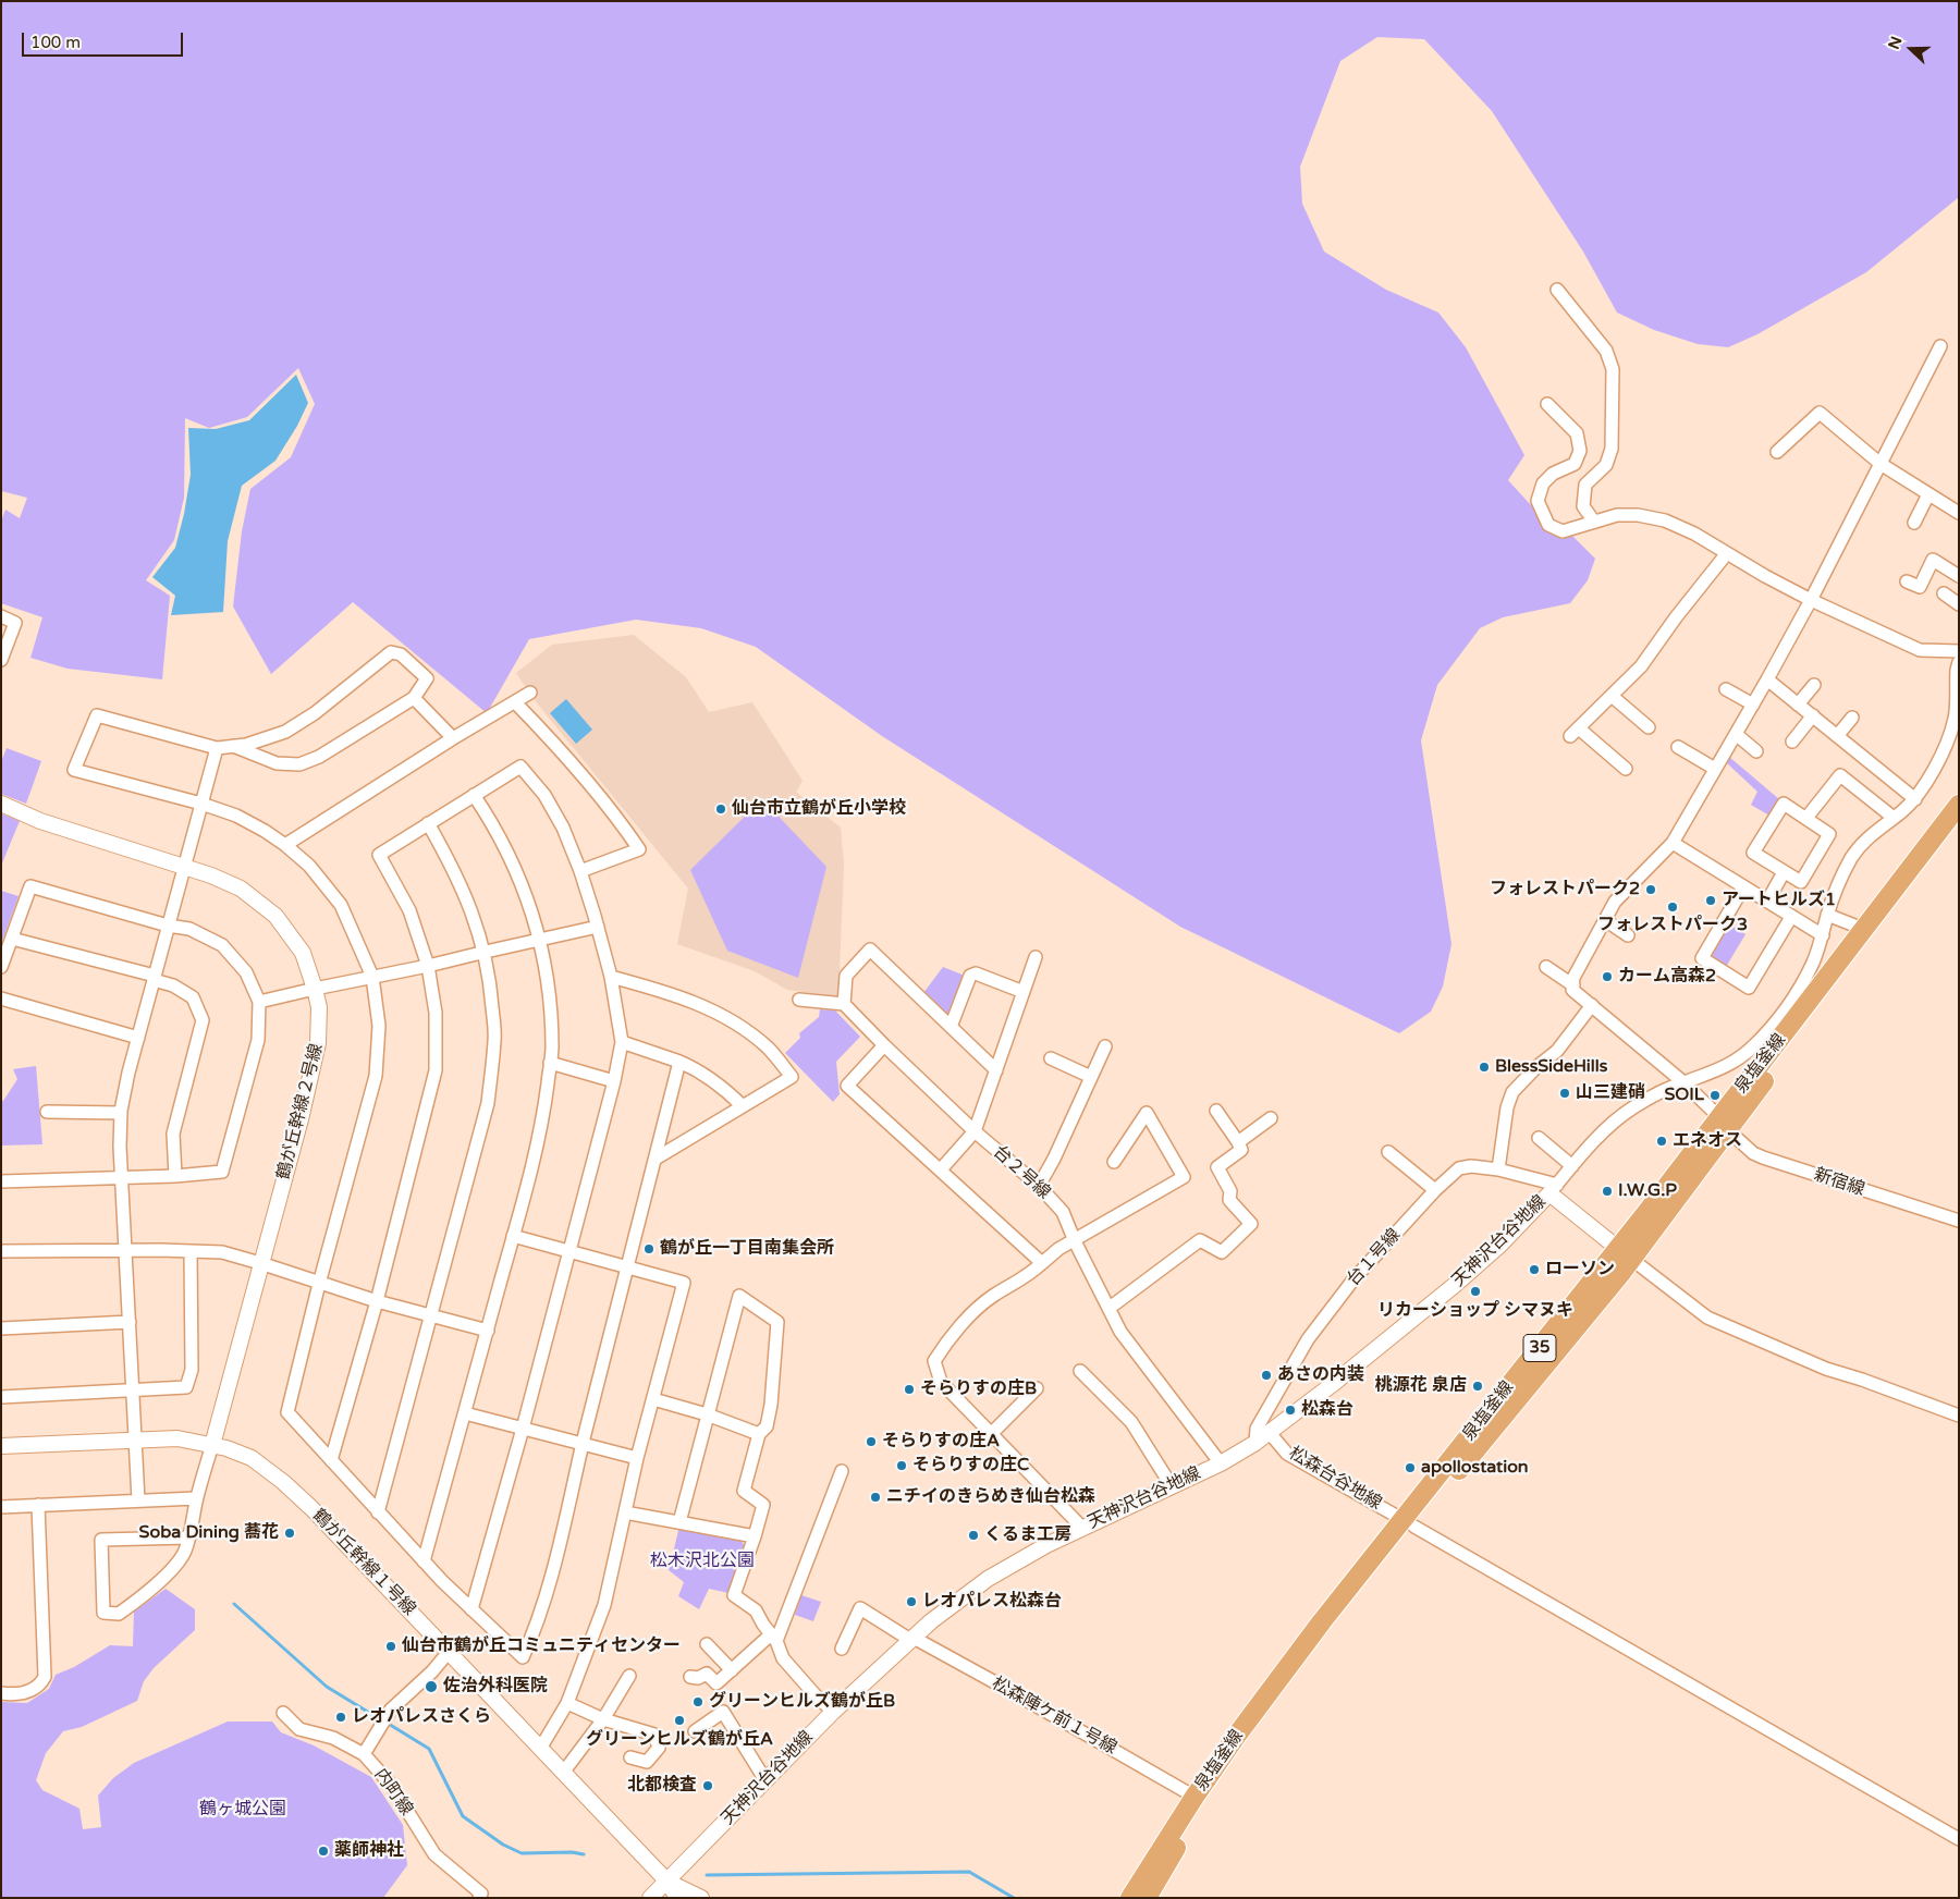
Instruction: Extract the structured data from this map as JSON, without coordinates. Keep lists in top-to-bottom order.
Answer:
{
  "streets": {
    "main road": ["泉塩釜線", "35"],
    "street": [
      "鶴が丘幹線２号線",
      "台２号線",
      "新宿線",
      "天神沢台谷地線",
      "台１号線",
      "松森台谷地線",
      "鶴が丘幹線１号線",
      "松森陣ケ前１号線",
      "内町線"
    ]
  },
  "crossings": [
    ["泉塩釜線", "新宿線"],
    ["泉塩釜線", "松森台谷地線"],
    ["泉塩釜線", "松森陣ケ前１号線"],
    ["鶴が丘幹線２号線", "鶴が丘幹線１号線"],
    ["台２号線", "天神沢台谷地線"],
    ["天神沢台谷地線", "台１号線"],
    ["天神沢台谷地線", "松森台谷地線"],
    ["天神沢台谷地線", "鶴が丘幹線１号線"],
    ["天神沢台谷地線", "松森陣ケ前１号線"]
  ],
  "parks": ["松木沢北公園", "鶴ヶ城公園"],
  "places": [
    "仙台市立鶴が丘小学校",
    "フォレストパーク2",
    "アートヒルズ1",
    "フォレストパーク3",
    "カーム高森2",
    "BlessSideHills",
    "山三建硝",
    "SOIL",
    "エネオス",
    "I.W.G.P",
    "鶴が丘一丁目南集会所",
    "ローソン",
    "リカーショップ シマヌキ",
    "あさの内装",
    "桃源花 泉店",
    "そらりすの庄B",
    "松森台",
    "そらりすの庄A",
    "そらりすの庄C",
    "apollostation",
    "ニチイのきらめき仙台松森",
    "Soba Dining 蕎花",
    "くるま工房",
    "レオパレス松森台",
    "仙台市鶴が丘コミュニティセンター",
    "佐治外科医院",
    "グリーンヒルズ鶴が丘B",
    "レオパレスさくら",
    "グリーンヒルズ鶴が丘A",
    "北都検査",
    "薬師神社"
  ],
  "scale_bar": "100 m",
  "north": "left"
}
